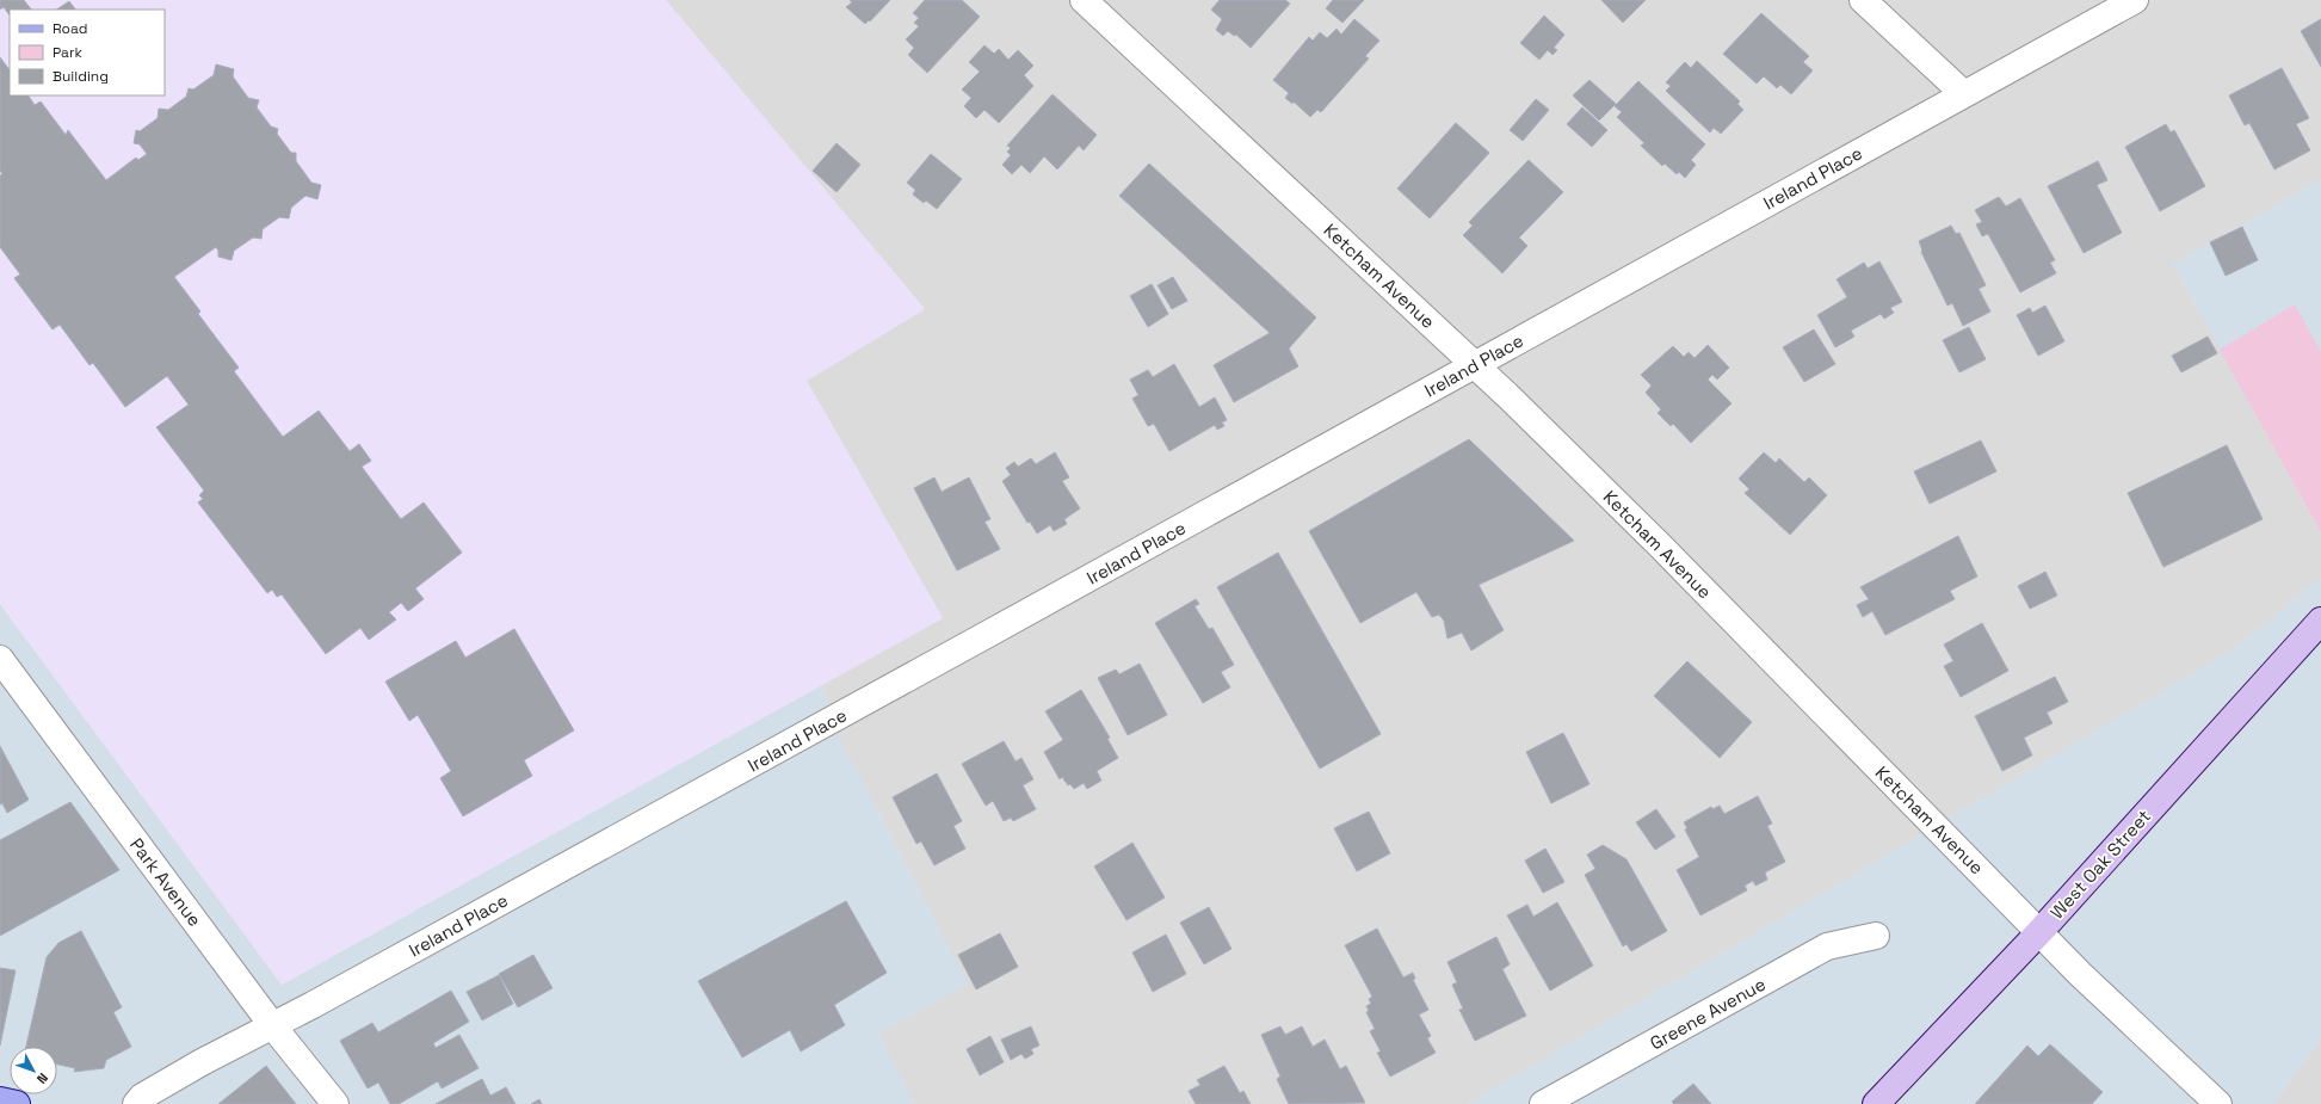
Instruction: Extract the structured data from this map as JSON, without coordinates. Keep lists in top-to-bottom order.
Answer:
{
  "streets": {
    "main road": ["West Oak Street"],
    "street": [
      "Ireland Place",
      "Ketcham Avenue",
      "Park Avenue",
      "Greene Avenue"
    ]
  },
  "crossings": [
    ["Ireland Place", "Ketcham Avenue"],
    ["Ireland Place", "Park Avenue"],
    ["Ketcham Avenue", "West Oak Street"]
  ],
  "legend": ["Road", "Park", "Building"],
  "north": "bottom right"
}
